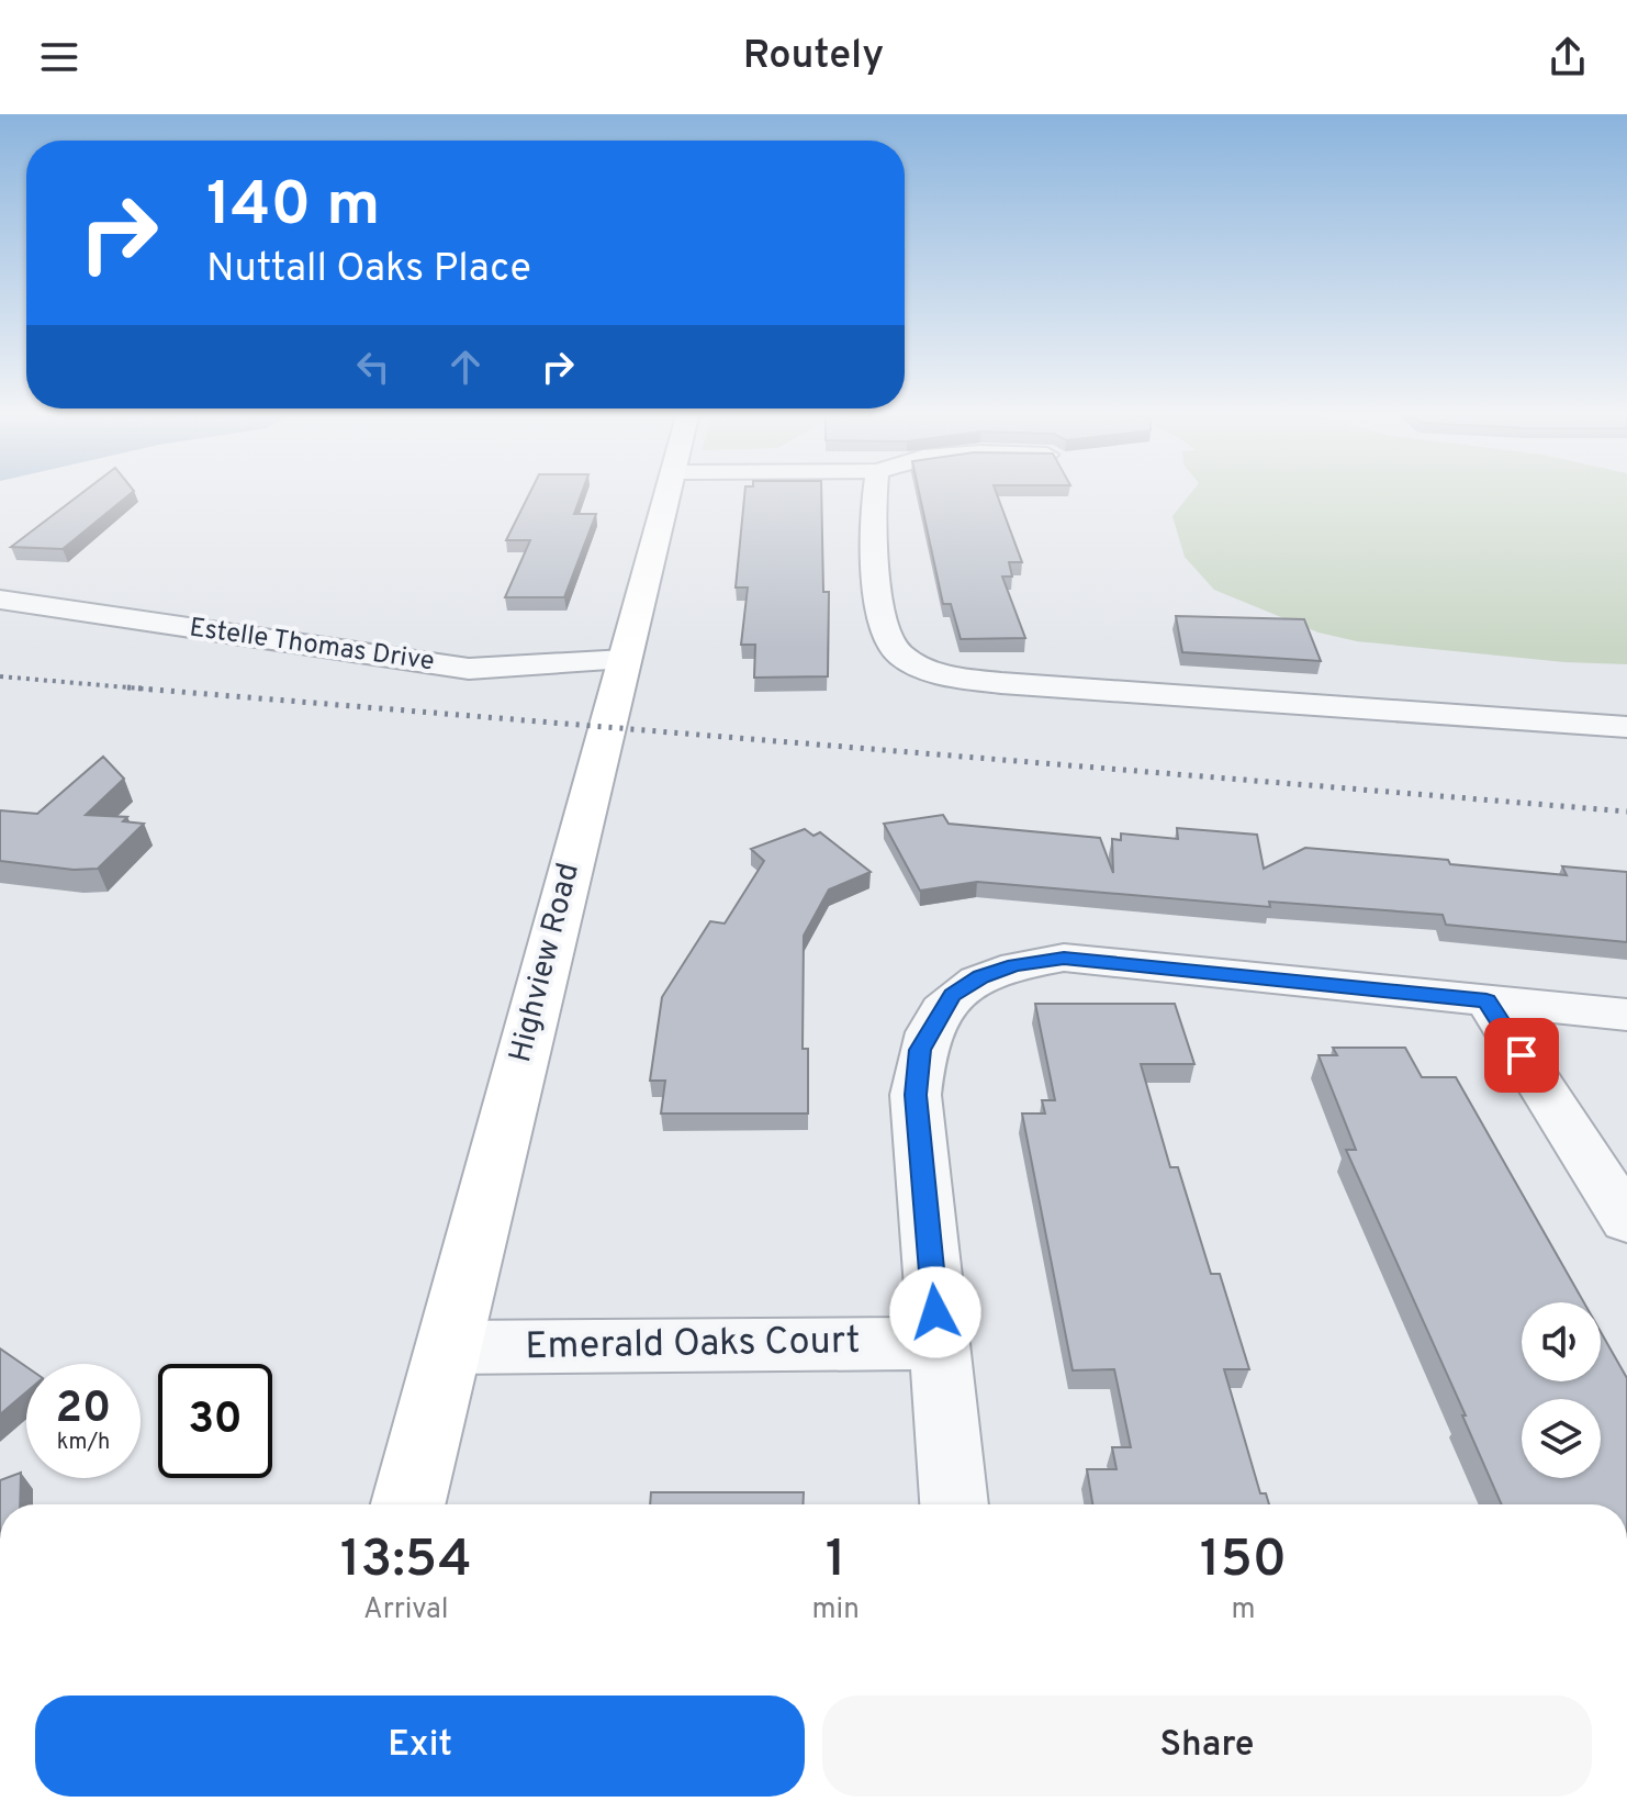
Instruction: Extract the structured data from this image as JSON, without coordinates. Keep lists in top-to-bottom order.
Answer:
{
  "streets": {
    "street": ["Estelle Thomas Drive", "Highview Road", "Emerald Oaks Court"]
  },
  "crossings": [
    ["Estelle Thomas Drive", "Highview Road"],
    ["Highview Road", "Emerald Oaks Court"]
  ],
  "page": {
    "header": "Routely",
    "turn": ["140 m", "Nuttall Oaks Place"],
    "speed": "20 km/h",
    "limit": "30",
    "eta": [
      "13:54",
      "Arrival",
      "1",
      "min",
      "150",
      "m"
    ],
    "buttons": ["Exit", "Share"]
  }
}
